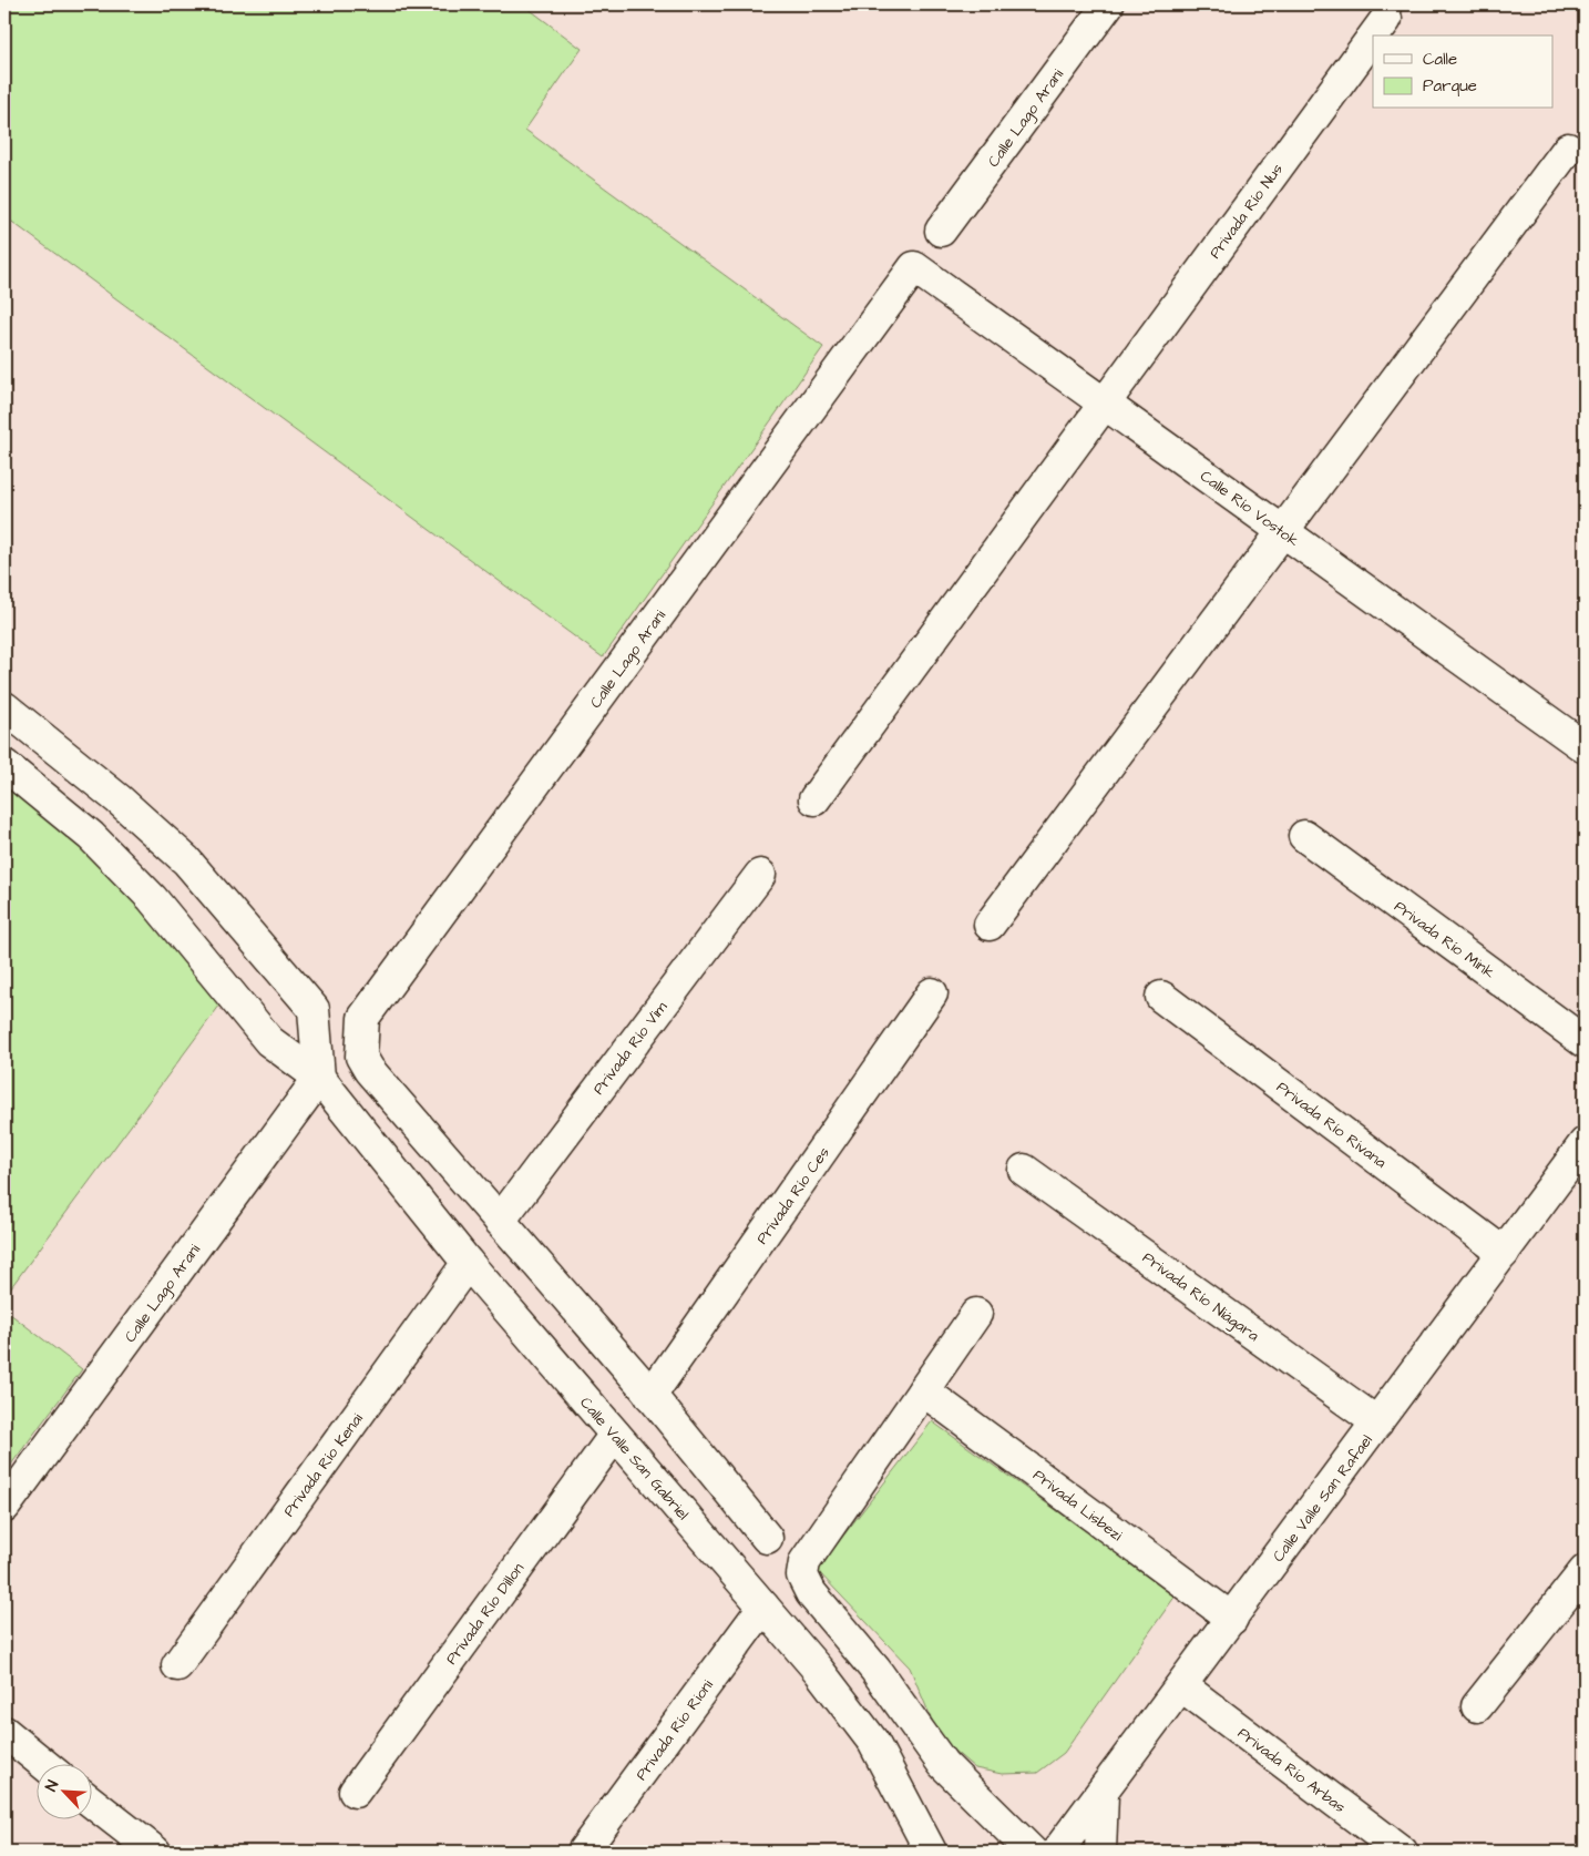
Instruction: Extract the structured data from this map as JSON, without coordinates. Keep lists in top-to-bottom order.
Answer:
{
  "streets": {
    "street": [
      "Calle Lago Arani",
      "Privada Río Nus",
      "Calle Río Vostok",
      "Privada Río Mink",
      "Privada Río Vim",
      "Privada Río Rivana",
      "Privada Río Ces",
      "Privada Río Niágara",
      "Calle Valle San Gabriel",
      "Privada Río Kenai",
      "Calle Valle San Rafael",
      "Privada Lisbezi",
      "Privada Río Dillon",
      "Privada Río Rioni",
      "Privada Río Arbas"
    ]
  },
  "crossings": [
    ["Calle Lago Arani", "Calle Río Vostok"],
    ["Calle Lago Arani", "Privada Río Vim"],
    ["Calle Lago Arani", "Calle Valle San Gabriel"],
    ["Privada Río Nus", "Calle Río Vostok"],
    ["Privada Río Rivana", "Calle Valle San Rafael"],
    ["Privada Río Niágara", "Calle Valle San Rafael"],
    ["Calle Valle San Gabriel", "Privada Río Kenai"],
    ["Calle Valle San Gabriel", "Privada Río Dillon"],
    ["Calle Valle San Gabriel", "Privada Río Rioni"],
    ["Calle Valle San Rafael", "Privada Lisbezi"],
    ["Calle Valle San Rafael", "Privada Río Arbas"]
  ],
  "legend": ["Calle", "Parque"],
  "north": "top left"
}
